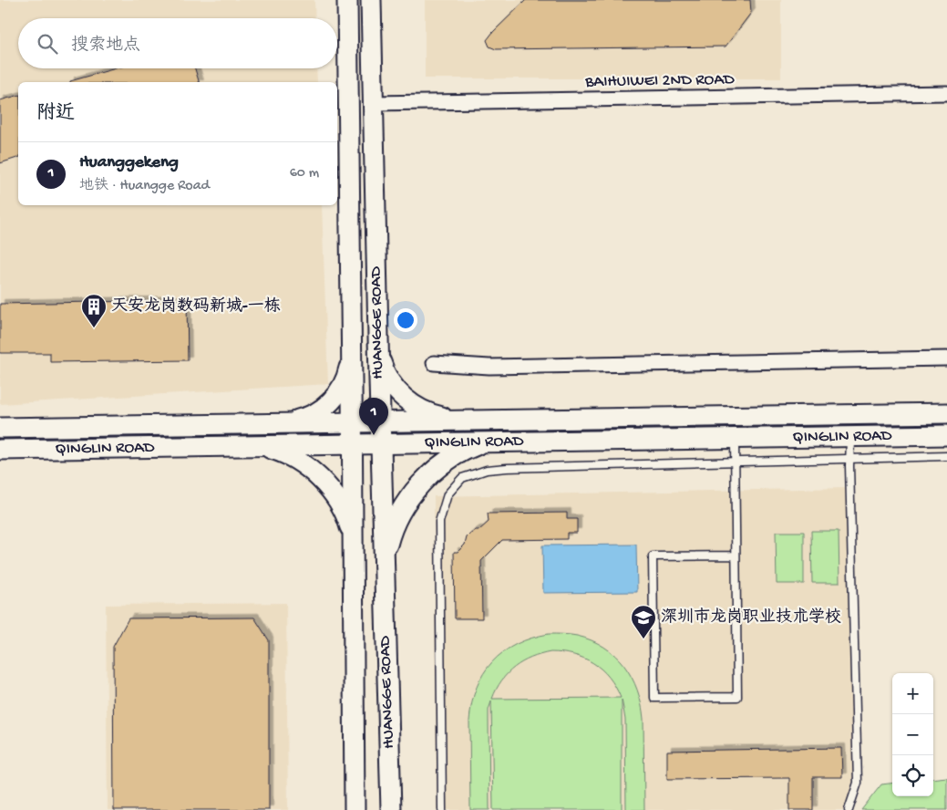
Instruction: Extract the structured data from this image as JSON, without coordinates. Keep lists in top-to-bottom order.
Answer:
{
  "streets": {
    "main road": ["HUANGGE ROAD", "QINGLIN ROAD"],
    "street": ["BAIHUIWEI 2ND ROAD"]
  },
  "crossings": [
    ["BAIHUIWEI 2ND ROAD", "HUANGGE ROAD"],
    ["HUANGGE ROAD", "QINGLIN ROAD"]
  ],
  "places": {
    "building": ["天安龙岗数码新城-一栋"],
    "school or university": ["深圳市龙岗职业技术学校"]
  },
  "page": {
    "search": "搜索地点",
    "heading": "附近",
    "list": [
      {
        "mark": "1",
        "name": "Huanggekeng",
        "note": "地铁 · Huangge Road",
        "value": "60 m"
      }
    ],
    "pins": "1",
    "map_buttons": ["+", "−"]
  }
}
